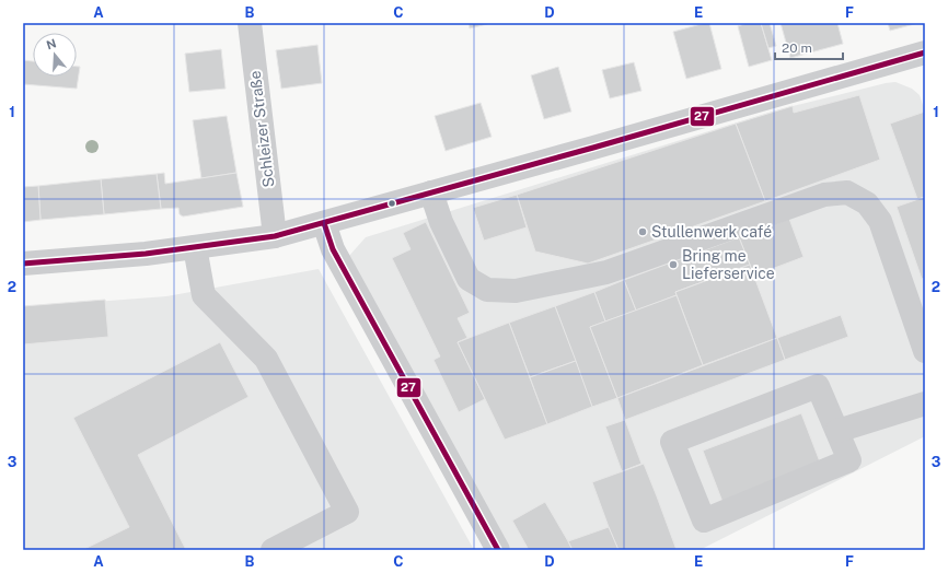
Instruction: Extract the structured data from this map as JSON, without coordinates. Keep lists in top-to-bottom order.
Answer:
{
  "streets": {
    "street": ["Schleizer Straße"]
  },
  "places": ["Stullenwerk café", "Bring me Lieferservice"],
  "lines": ["transit line 27"],
  "scale_bar": "20 m",
  "north": "top",
  "grid": {
    "columns": [
      "A",
      "B",
      "C",
      "D",
      "E",
      "F"
    ],
    "rows": ["1", "2", "3"]
  }
}
